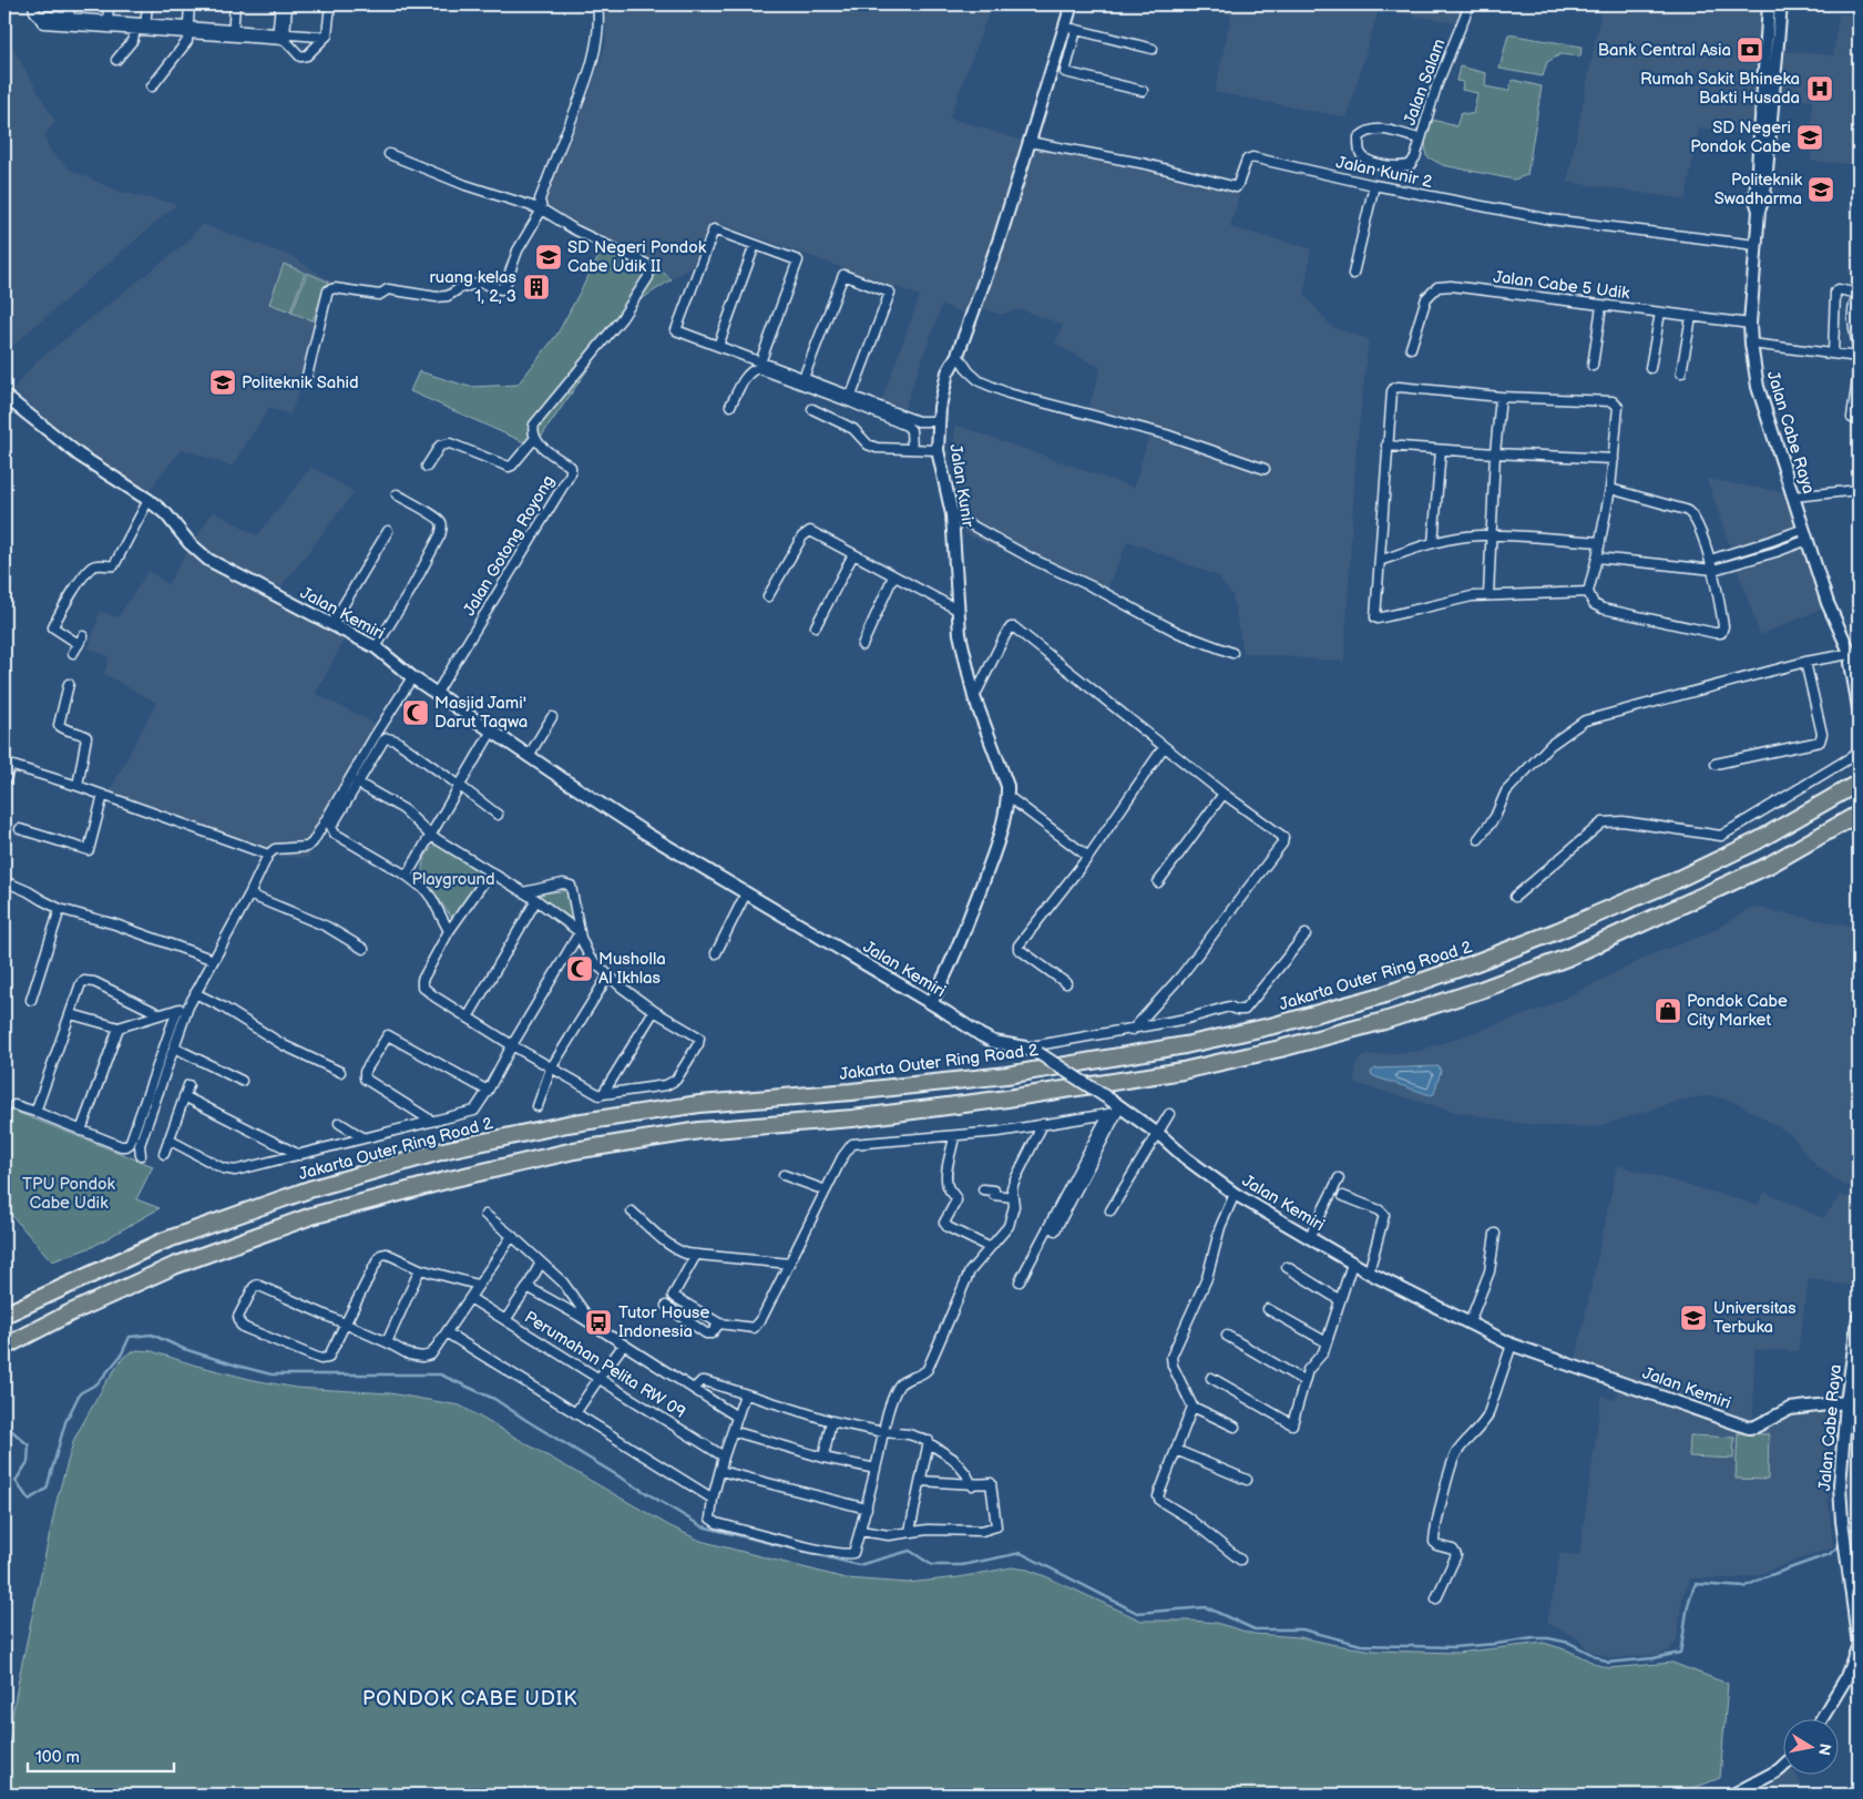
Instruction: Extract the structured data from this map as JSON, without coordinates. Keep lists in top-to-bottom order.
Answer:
{
  "streets": {
    "highway": ["Jakarta Outer Ring Road 2"],
    "street": [
      "Jalan Salam",
      "Jalan Kunir 2",
      "Jalan Cabe 5 Udik",
      "Jalan Cabe Raya",
      "Jalan Kunir",
      "Jalan Gotong Royong",
      "Jalan Kemiri",
      "Perumahan Pelita RW 09"
    ]
  },
  "crossings": [
    ["Jalan Kunir 2", "Jalan Cabe Raya"],
    ["Jalan Kunir 2", "Jalan Kunir"],
    ["Jalan Cabe 5 Udik", "Jalan Cabe Raya"],
    ["Jalan Cabe Raya", "Jalan Kemiri"],
    ["Jalan Kunir", "Jalan Kemiri"],
    ["Jalan Gotong Royong", "Jalan Kemiri"]
  ],
  "districts": ["PONDOK CABE UDIK"],
  "parks": ["Playground", "TPU Pondok Cabe Udik"],
  "places": {
    "bank": ["Bank Central Asia"],
    "hospital": ["Rumah Sakit Bhineka Bakti Husada"],
    "school or university": [
      "SD Negeri Pondok Cabe",
      "Politeknik Swadharma",
      "SD Negeri Pondok Cabe Udik II",
      "Politeknik Sahid",
      "Universitas Terbuka"
    ],
    "building": ["ruang kelas 1, 2, 3"],
    "mosque": ["Masjid Jami' Darut Taqwa", "Musholla Al Ikhlas"],
    "shop": ["Pondok Cabe City Market"],
    "bus stop": ["Tutor House Indonesia"]
  },
  "scale_bar": "100 m",
  "north": "right"
}
